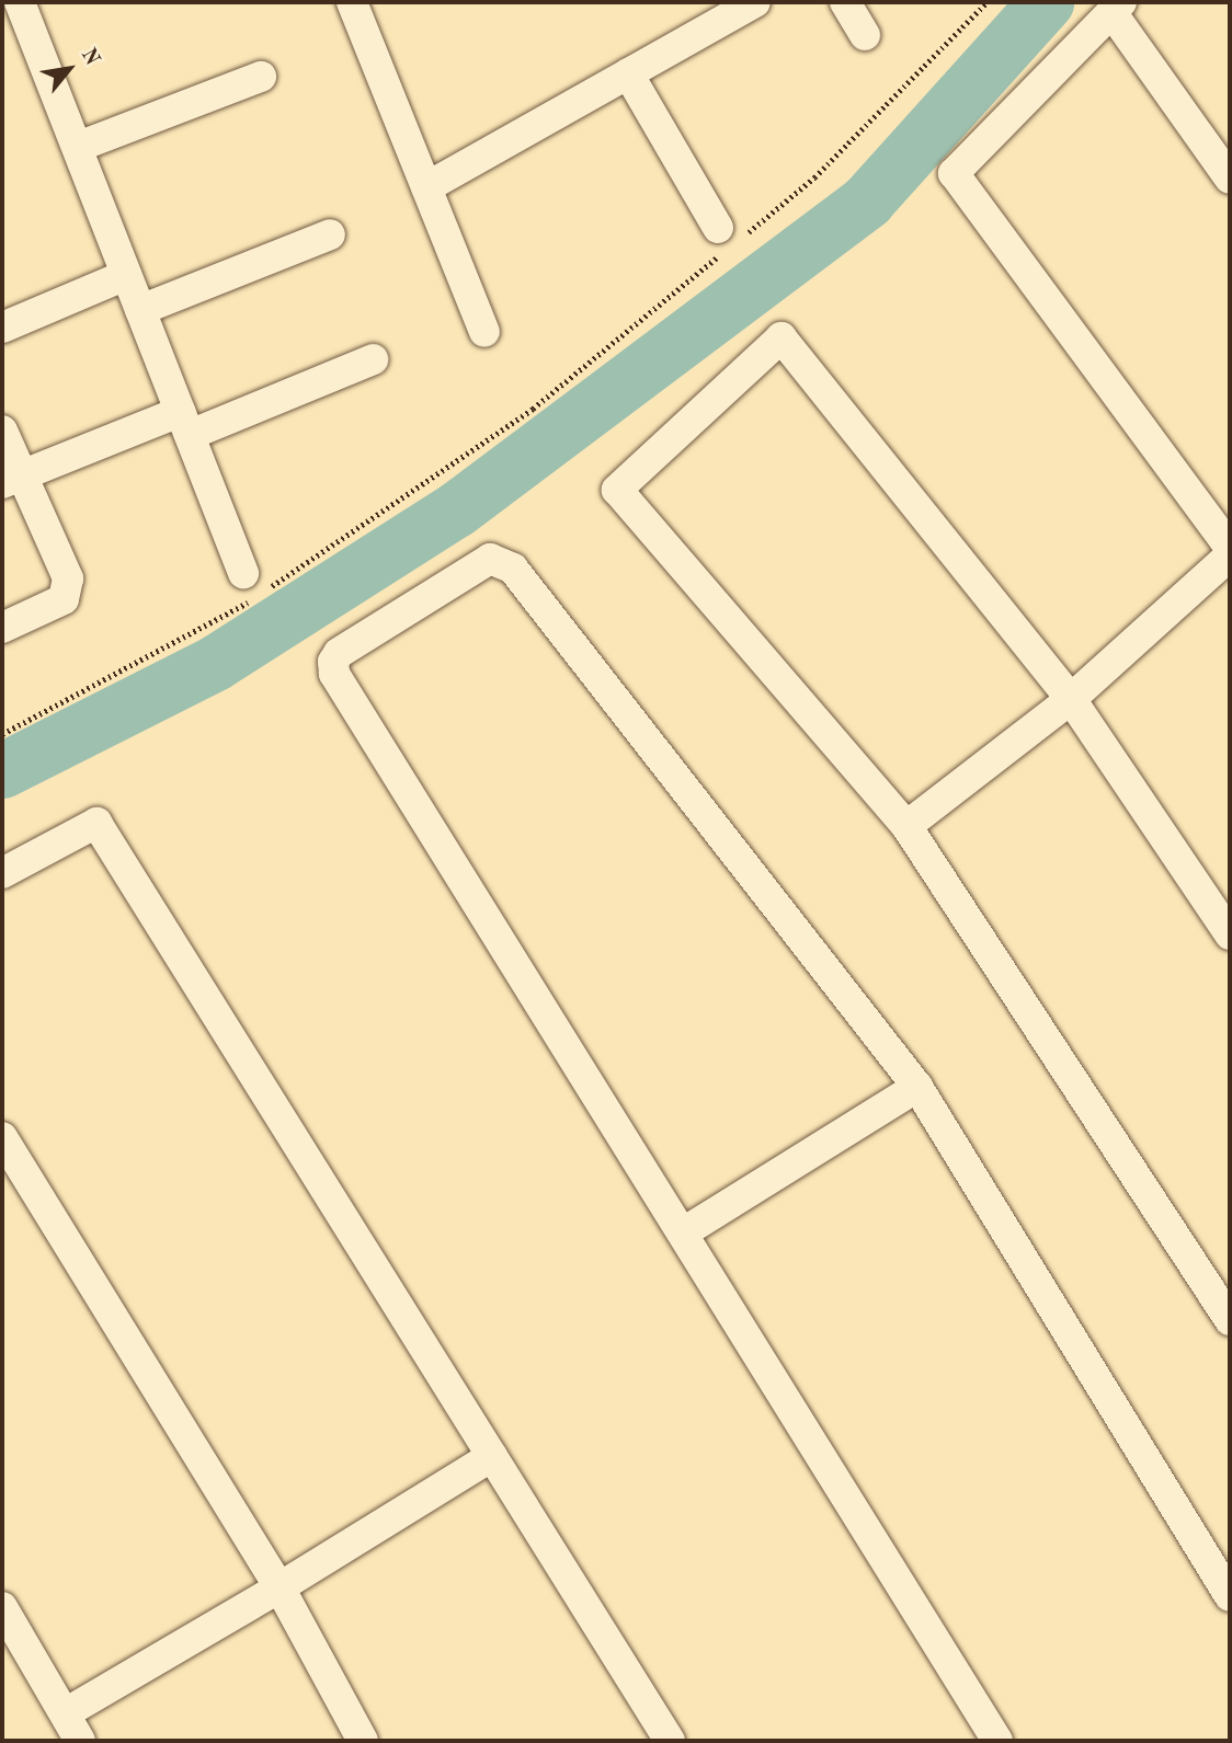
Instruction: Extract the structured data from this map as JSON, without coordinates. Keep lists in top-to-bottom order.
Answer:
{
  "north": "top right"
}
